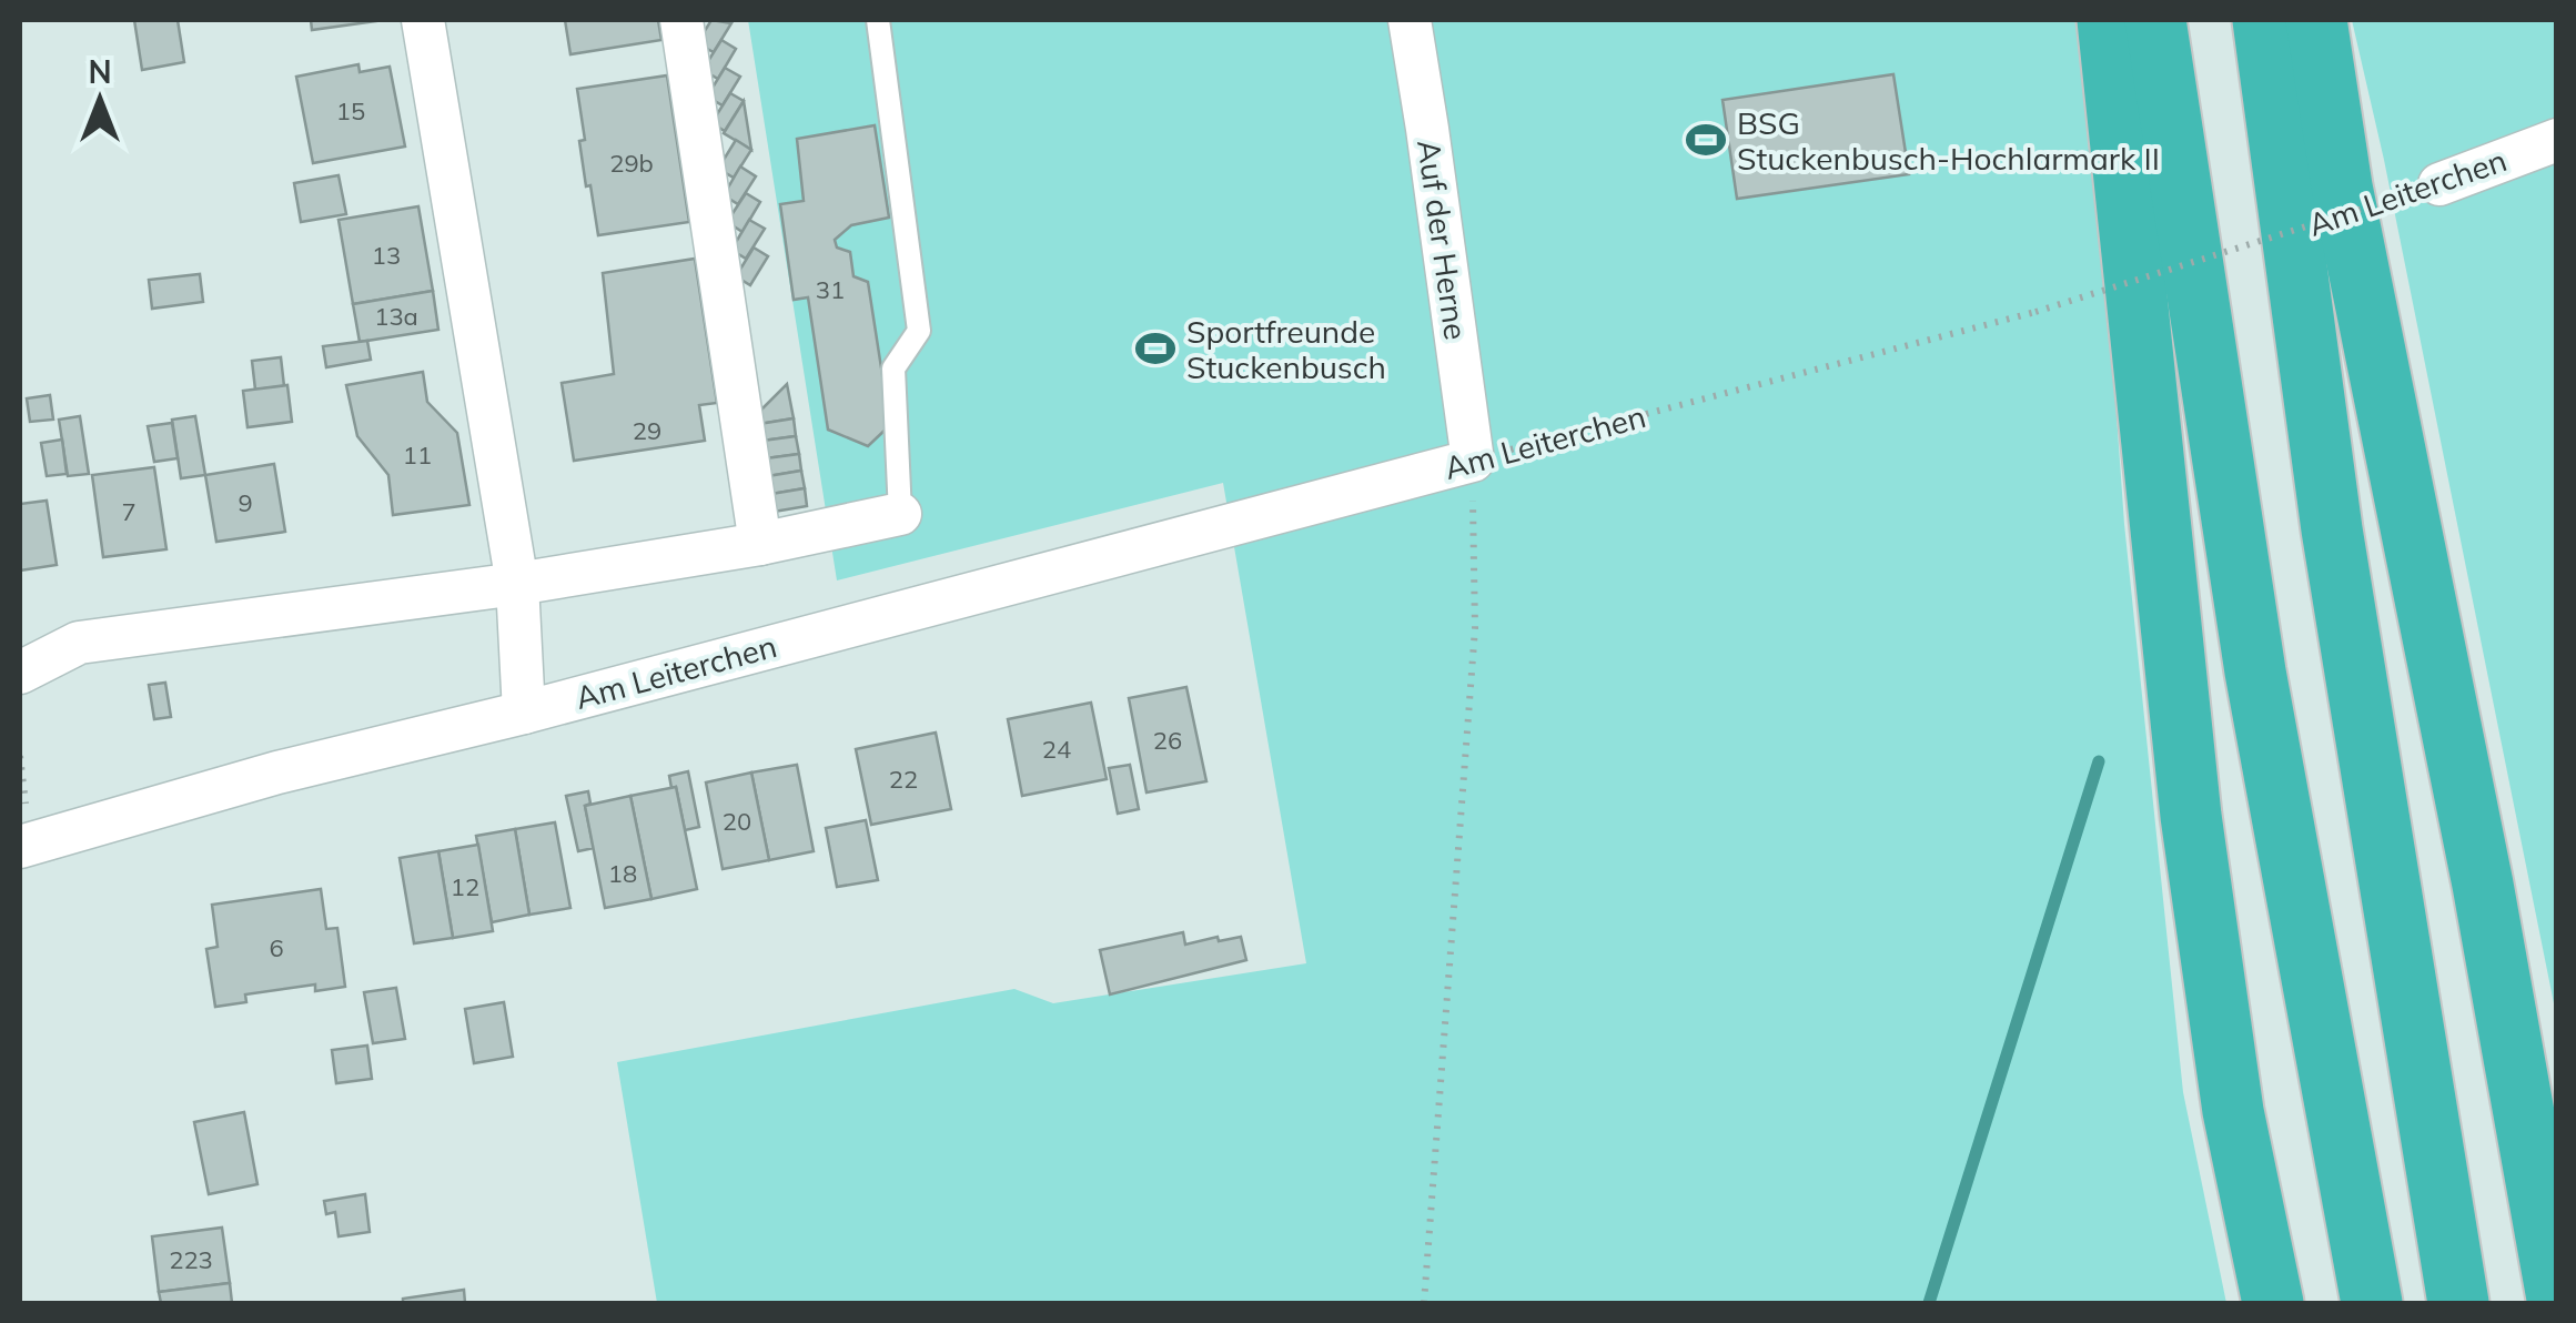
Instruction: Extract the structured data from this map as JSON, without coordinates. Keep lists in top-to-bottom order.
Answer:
{
  "streets": {
    "street": ["Am Leiterchen", "Auf der Herne"]
  },
  "crossings": [
    ["Am Leiterchen", "Auf der Herne"]
  ],
  "places": {
    "sports": ["BSG Stuckenbusch-Hochlarmark II", "Sportfreunde Stuckenbusch"]
  },
  "house_numbers": [
    "15",
    "29b",
    "13",
    "31",
    "13a",
    "29",
    "11",
    "9",
    "7",
    "26",
    "24",
    "22",
    "20",
    "18",
    "12",
    "6",
    "223"
  ],
  "north": "top"
}
